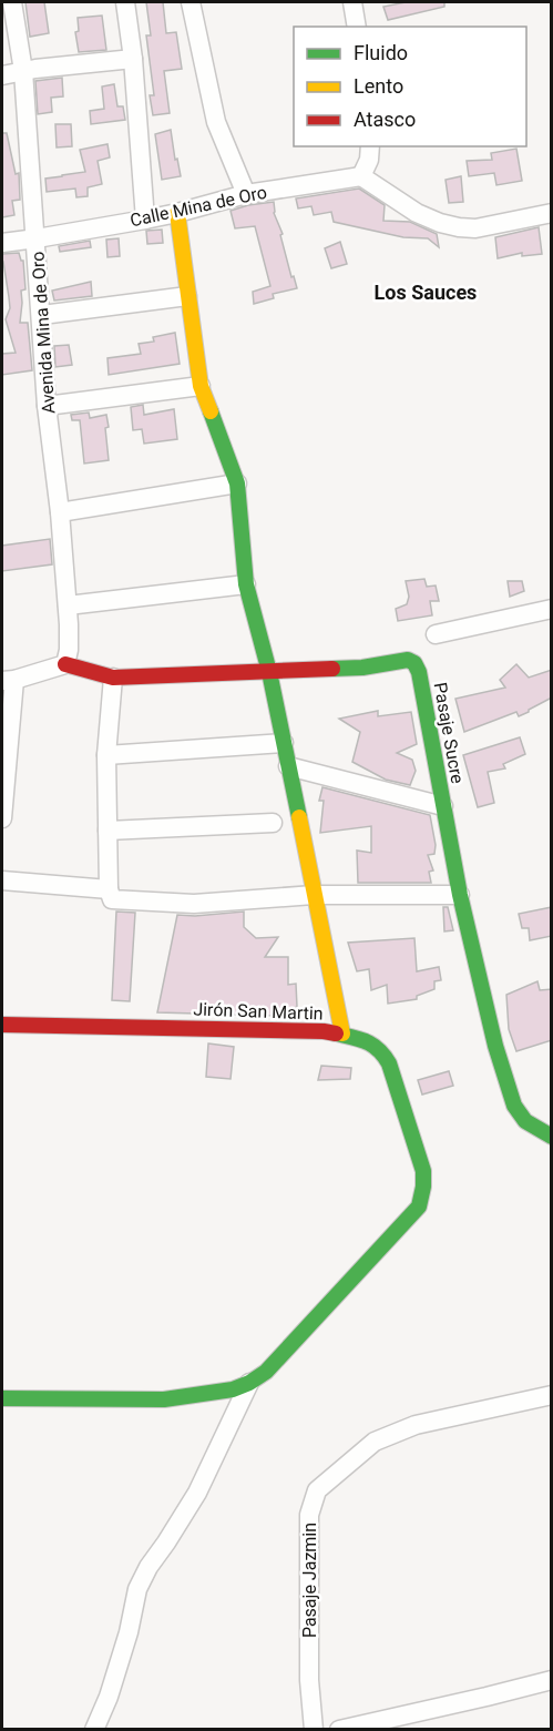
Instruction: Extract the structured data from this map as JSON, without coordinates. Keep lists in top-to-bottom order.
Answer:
{
  "streets": {
    "street": [
      "Calle Mina de Oro",
      "Avenida Mina de Oro",
      "Pasaje Sucre",
      "Jirón San Martin",
      "Pasaje Jazmin"
    ]
  },
  "crossings": [
    ["Calle Mina de Oro", "Avenida Mina de Oro"],
    ["Avenida Mina de Oro", "Pasaje Sucre"]
  ],
  "districts": ["Los Sauces"],
  "legend": ["Fluido", "Lento", "Atasco"]
}
